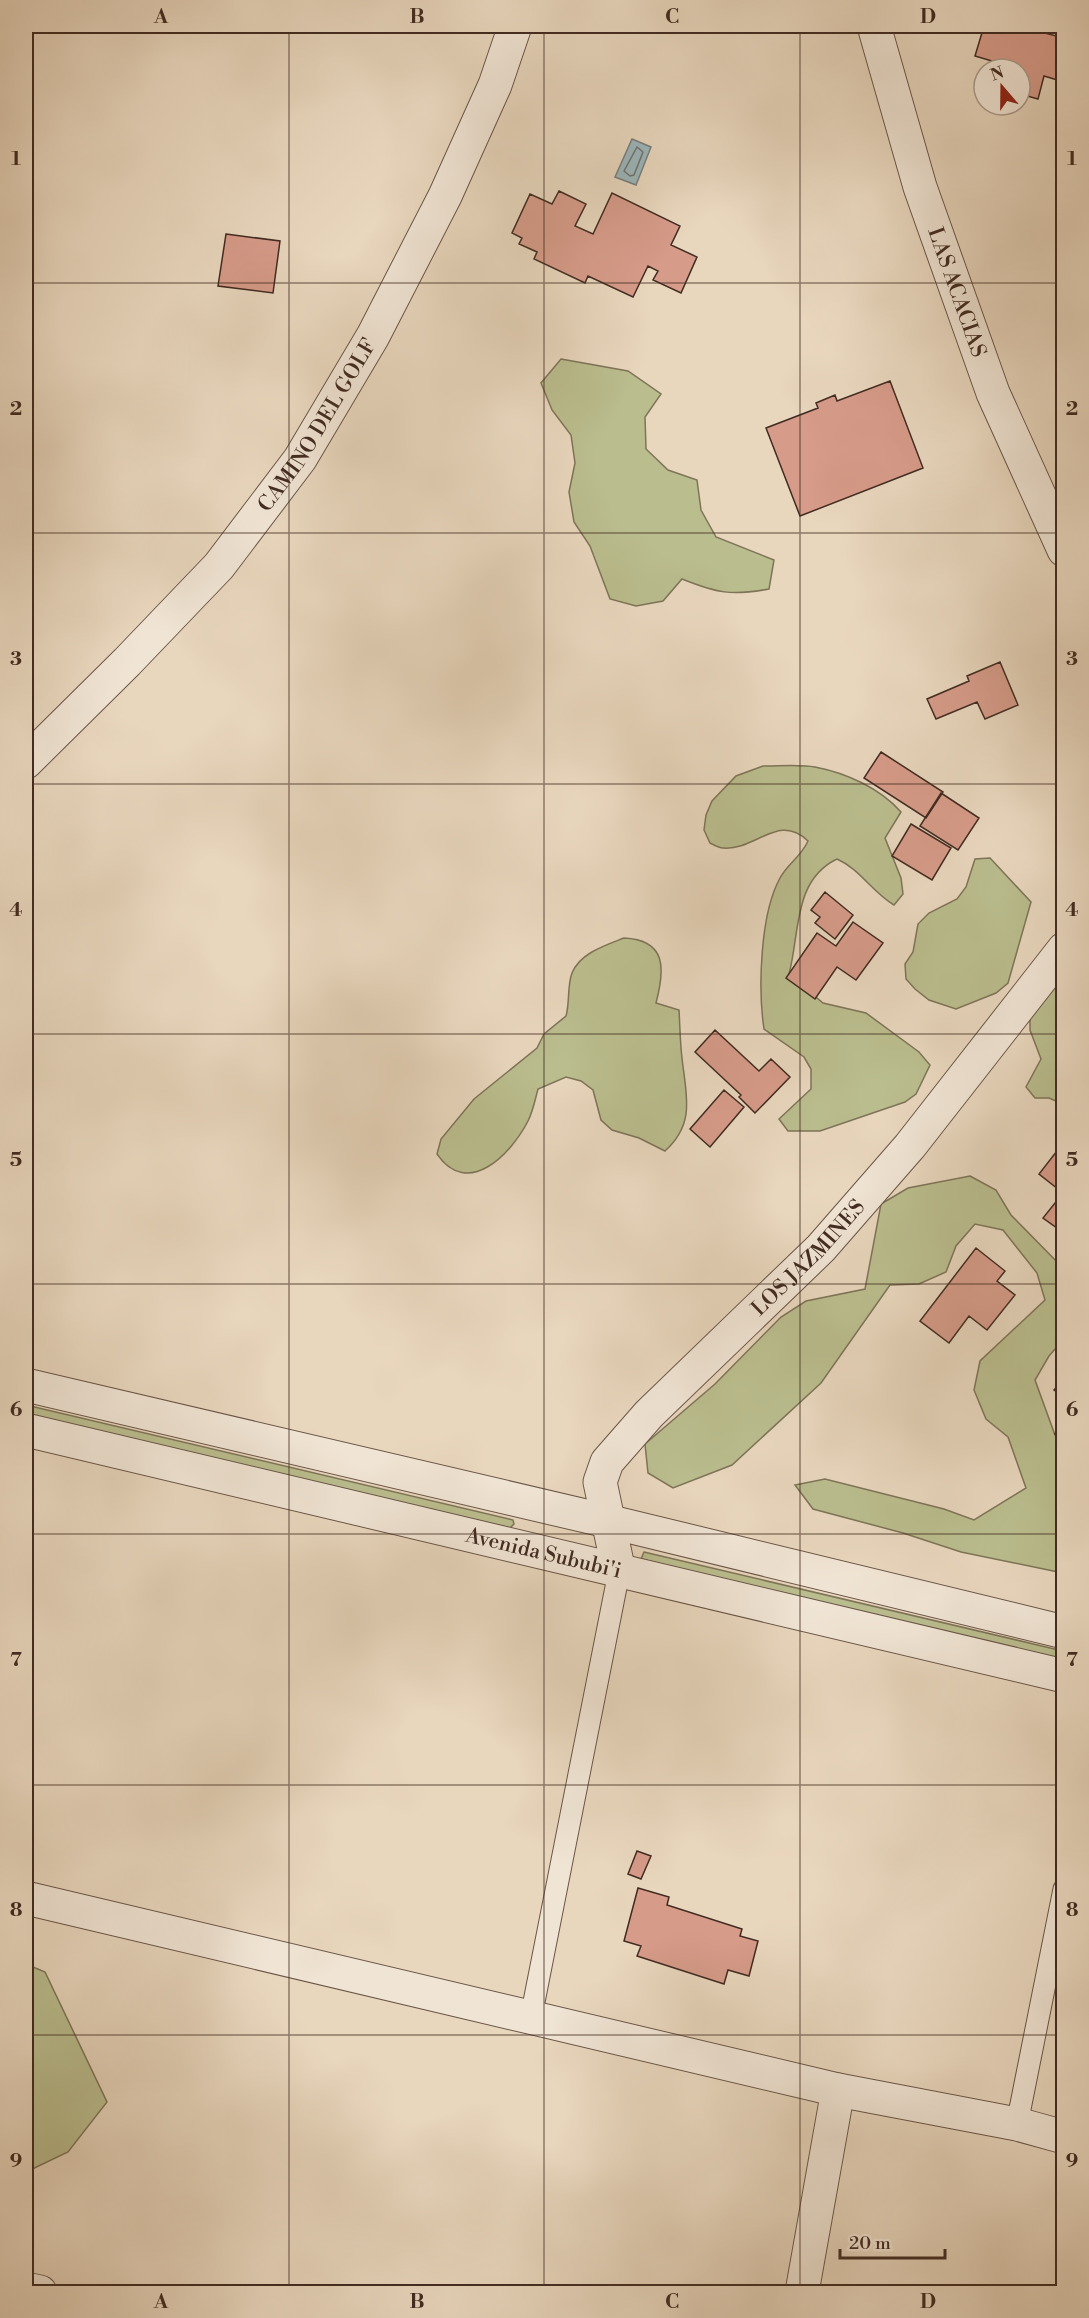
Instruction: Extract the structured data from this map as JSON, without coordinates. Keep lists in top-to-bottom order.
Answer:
{
  "streets": {
    "street": [
      "LAS ACACIAS",
      "CAMINO DEL GOLF",
      "LOS JAZMINES",
      "Avenida Sububi'i"
    ]
  },
  "crossings": [
    ["LOS JAZMINES", "Avenida Sububi'i"]
  ],
  "scale_bar": "20 m",
  "north": "top",
  "grid": {
    "columns": [
      "A",
      "B",
      "C",
      "D"
    ],
    "rows": [
      "1",
      "2",
      "3",
      "4",
      "5",
      "6",
      "7",
      "8",
      "9"
    ]
  }
}
